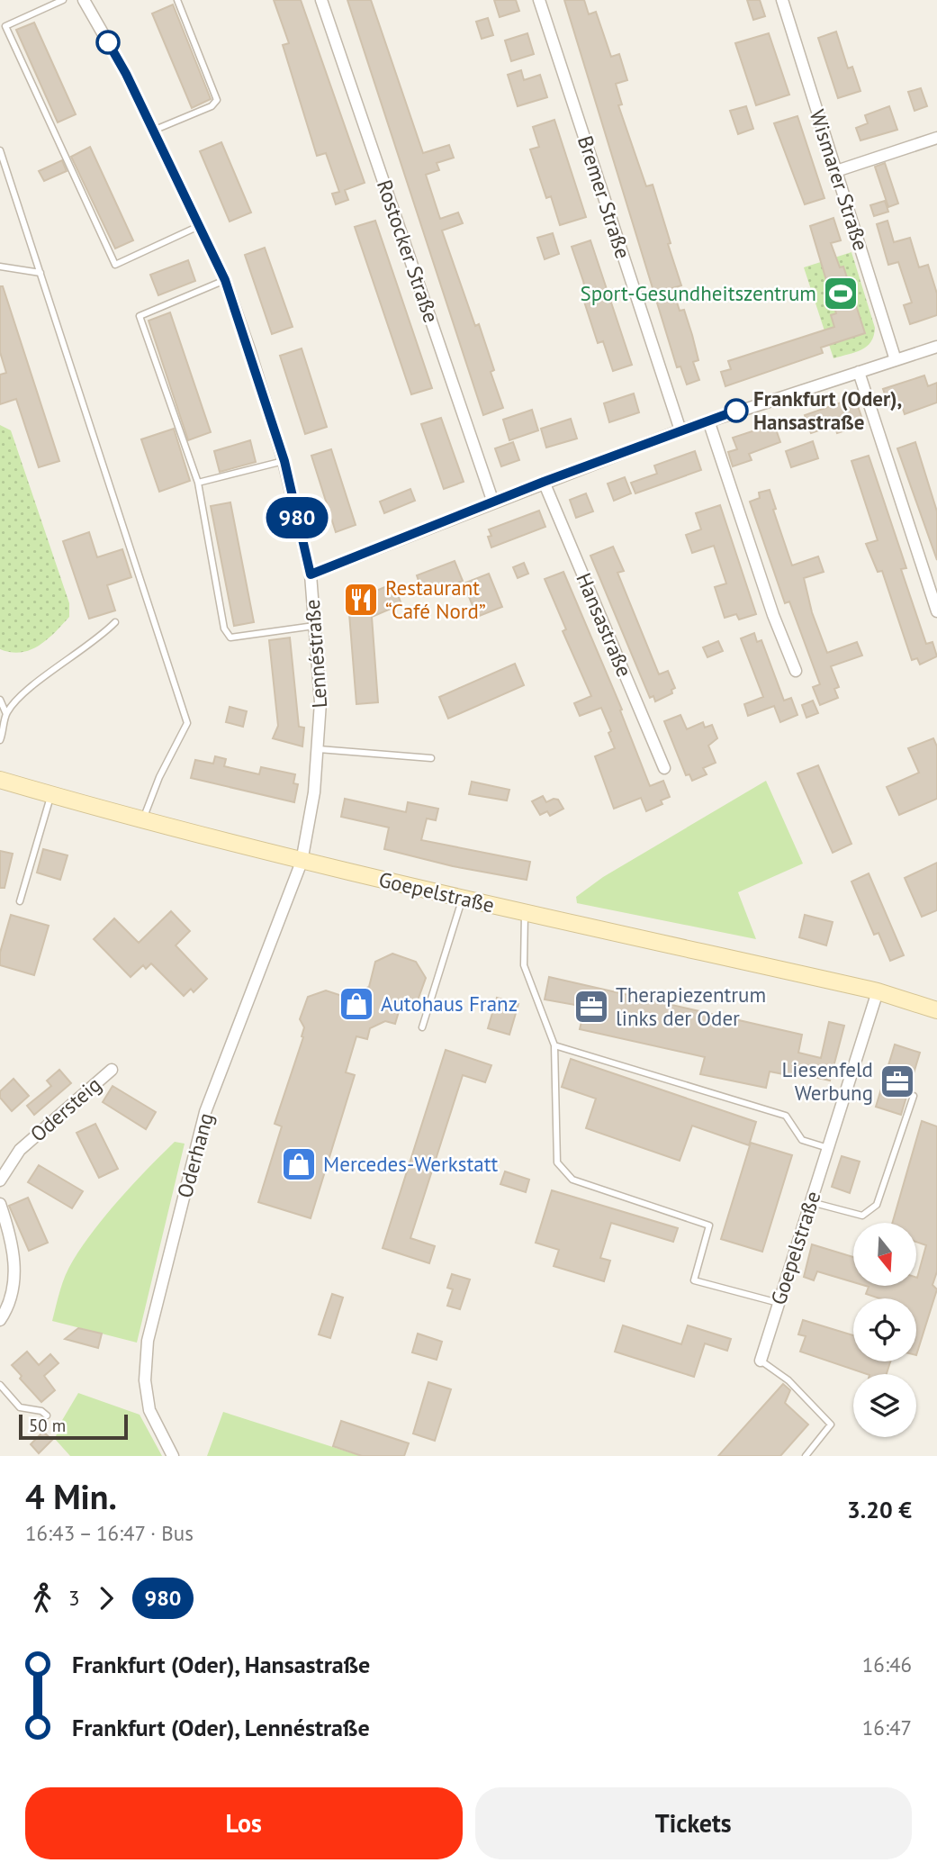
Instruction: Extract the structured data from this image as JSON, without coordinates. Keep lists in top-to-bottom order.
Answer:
{
  "streets": {
    "street": [
      "Wismarer Straße",
      "Bremer Straße",
      "Rostocker Straße",
      "Hansastraße",
      "Lennéstraße",
      "Goepelstraße",
      "Odersteig",
      "Oderhang"
    ]
  },
  "crossings": [
    ["Lennéstraße", "Goepelstraße"],
    ["Lennéstraße", "Oderhang"],
    ["Goepelstraße", "Oderhang"]
  ],
  "places": {
    "sports": ["Sport-Gesundheitszentrum"],
    "other": ["Frankfurt (Oder), Hansastraße"],
    "restaurant": ["Restaurant “Café Nord”"],
    "shop": ["Autohaus Franz", "Mercedes-Werkstatt"],
    "office": ["Therapiezentrum links der Oder", "Liesenfeld Werbung"]
  },
  "lines": ["bus line 980"],
  "scale_bar": "50 m",
  "north": "bottom",
  "page": {
    "on_map": "980",
    "scale": "50 m",
    "heading": ["4 Min.", "16:43 – 16:47 · Bus", "3.20 €"],
    "legs": ["3", "980"],
    "list": [
      {
        "name": "Frankfurt (Oder), Hansastraße",
        "value": "16:46"
      },
      {
        "name": "Frankfurt (Oder), Lennéstraße",
        "value": "16:47"
      }
    ],
    "buttons": ["Los", "Tickets"]
  }
}
